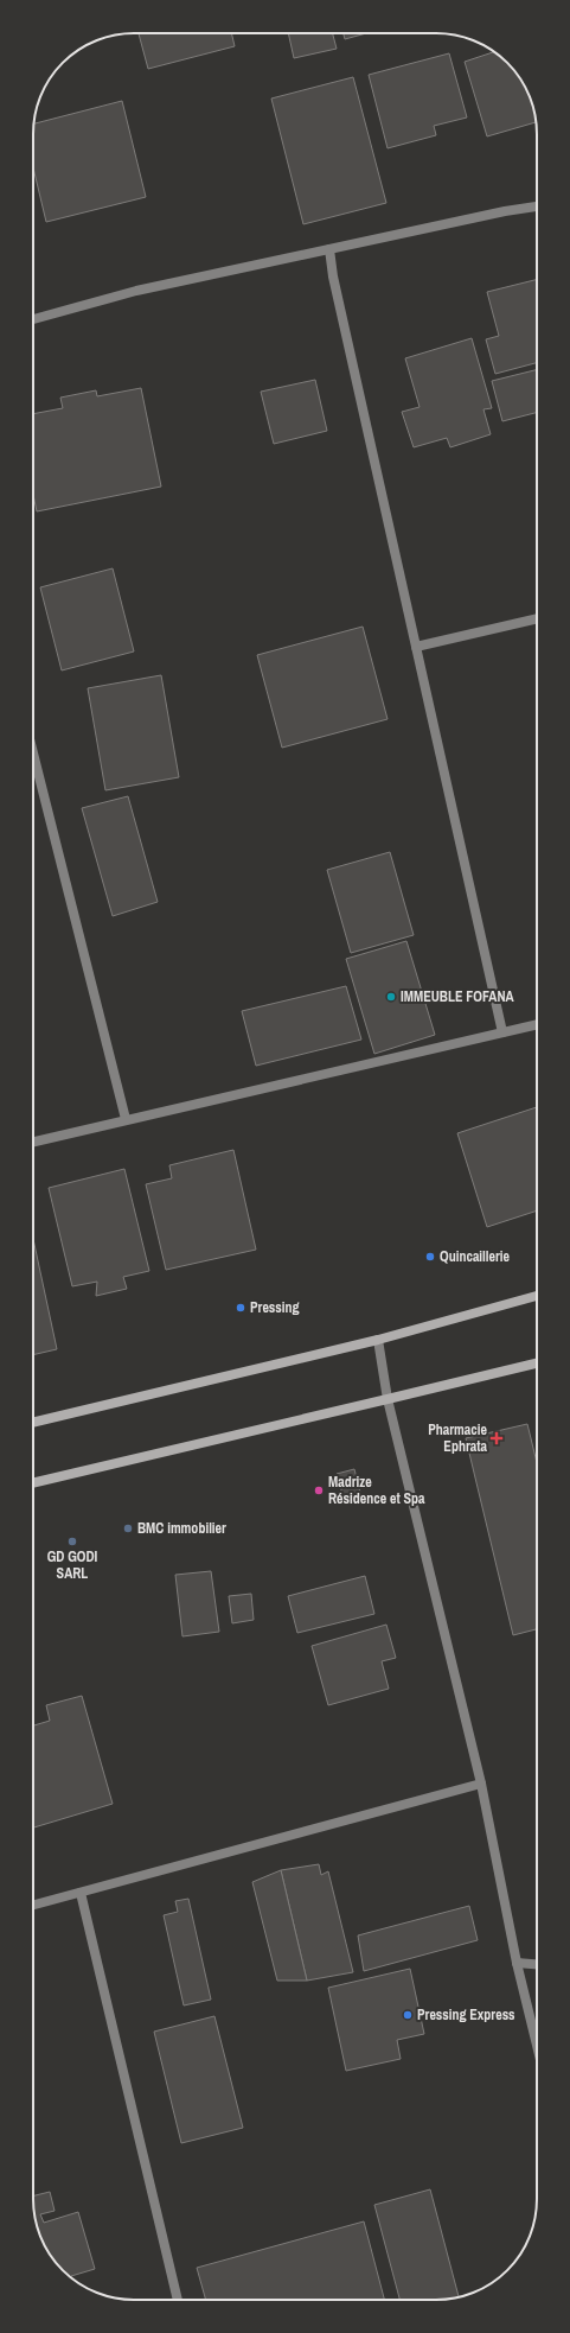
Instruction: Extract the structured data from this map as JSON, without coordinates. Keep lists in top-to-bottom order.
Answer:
{
  "places": {
    "other": [
      "IMMEUBLE FOFANA",
      "Quincaillerie",
      "Pressing",
      "Madrize Résidence et Spa",
      "BMC immobilier",
      "GD GODI SARL",
      "Pressing Express"
    ],
    "health": ["Pharmacie Ephrata"]
  }
}
